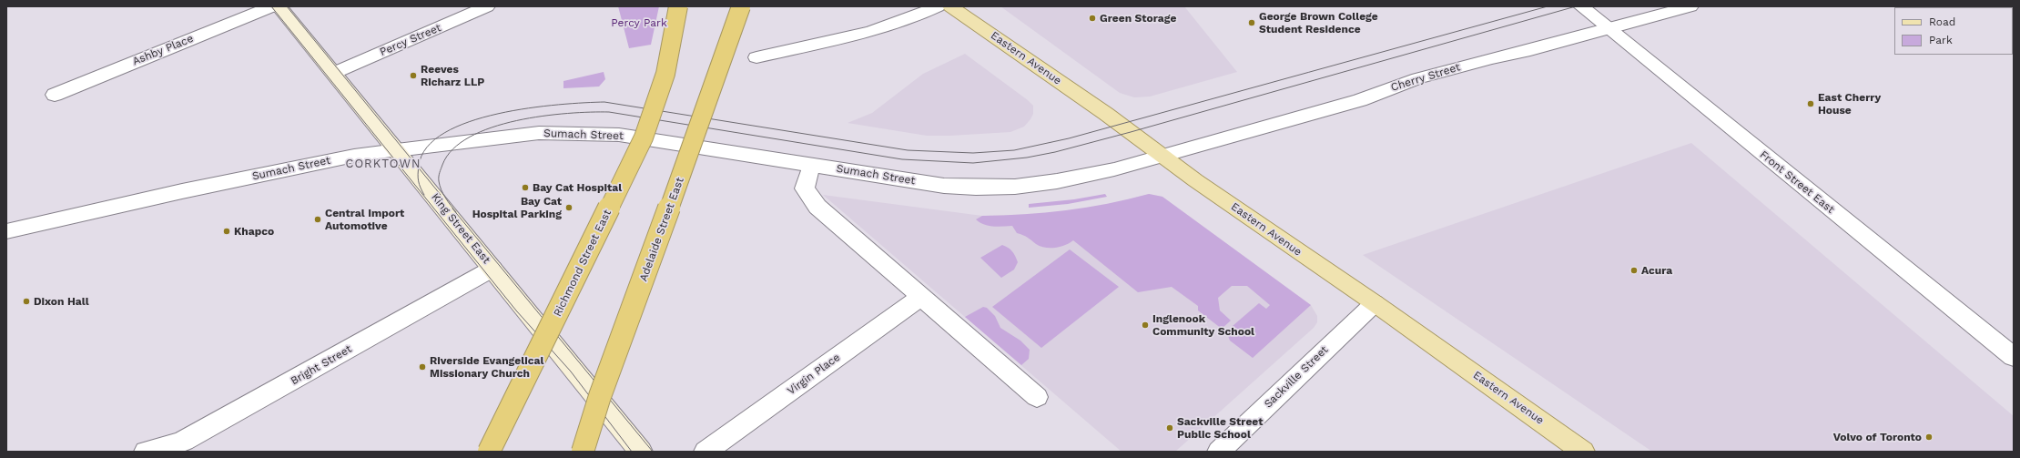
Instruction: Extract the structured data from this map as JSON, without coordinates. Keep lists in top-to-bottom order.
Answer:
{
  "streets": {
    "highway": ["Adelaide Street East", "Richmond Street East"],
    "main road": ["Eastern Avenue", "King Street East"],
    "street": [
      "Percy Street",
      "Ashby Place",
      "Cherry Street",
      "Sumach Street",
      "Front Street East",
      "Bright Street",
      "Virgin Place",
      "Sackville Street"
    ]
  },
  "crossings": [
    ["Percy Street", "King Street East"],
    ["Eastern Avenue", "Cherry Street"],
    ["Eastern Avenue", "Sumach Street"],
    ["Eastern Avenue", "Sackville Street"],
    ["Cherry Street", "Sumach Street"],
    ["Cherry Street", "Front Street East"],
    ["Sumach Street", "King Street East"],
    ["King Street East", "Bright Street"]
  ],
  "districts": ["CORKTOWN"],
  "parks": ["Percy Park"],
  "places": [
    "Green Storage",
    "George Brown College Student Residence",
    "Reeves Richarz LLP",
    "East Cherry House",
    "Bay Cat Hospital",
    "Bay Cat Hospital Parking",
    "Central Import Automotive",
    "Khapco",
    "Acura",
    "Dixon Hall",
    "Inglenook Community School",
    "Riverside Evangelical Missionary Church",
    "Sackville Street Public School",
    "Volvo of Toronto"
  ],
  "legend": ["Road", "Park"]
}
